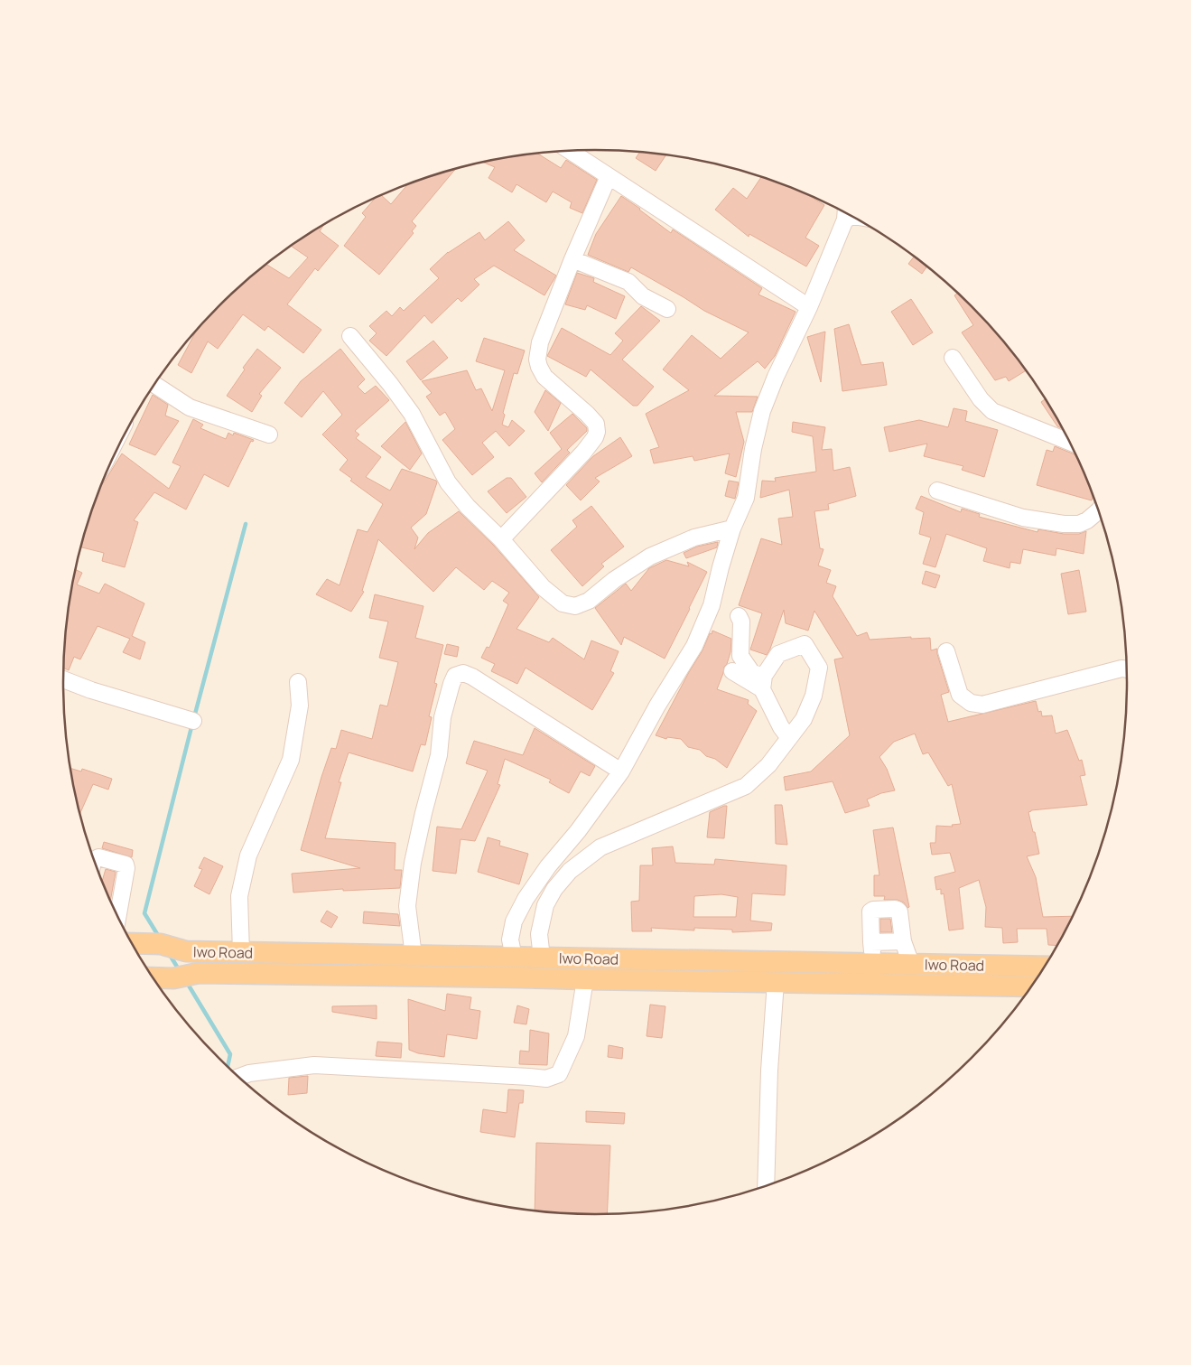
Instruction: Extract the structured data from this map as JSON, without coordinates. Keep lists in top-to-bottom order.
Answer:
{
  "streets": {
    "main road": ["Iwo Road"]
  }
}
